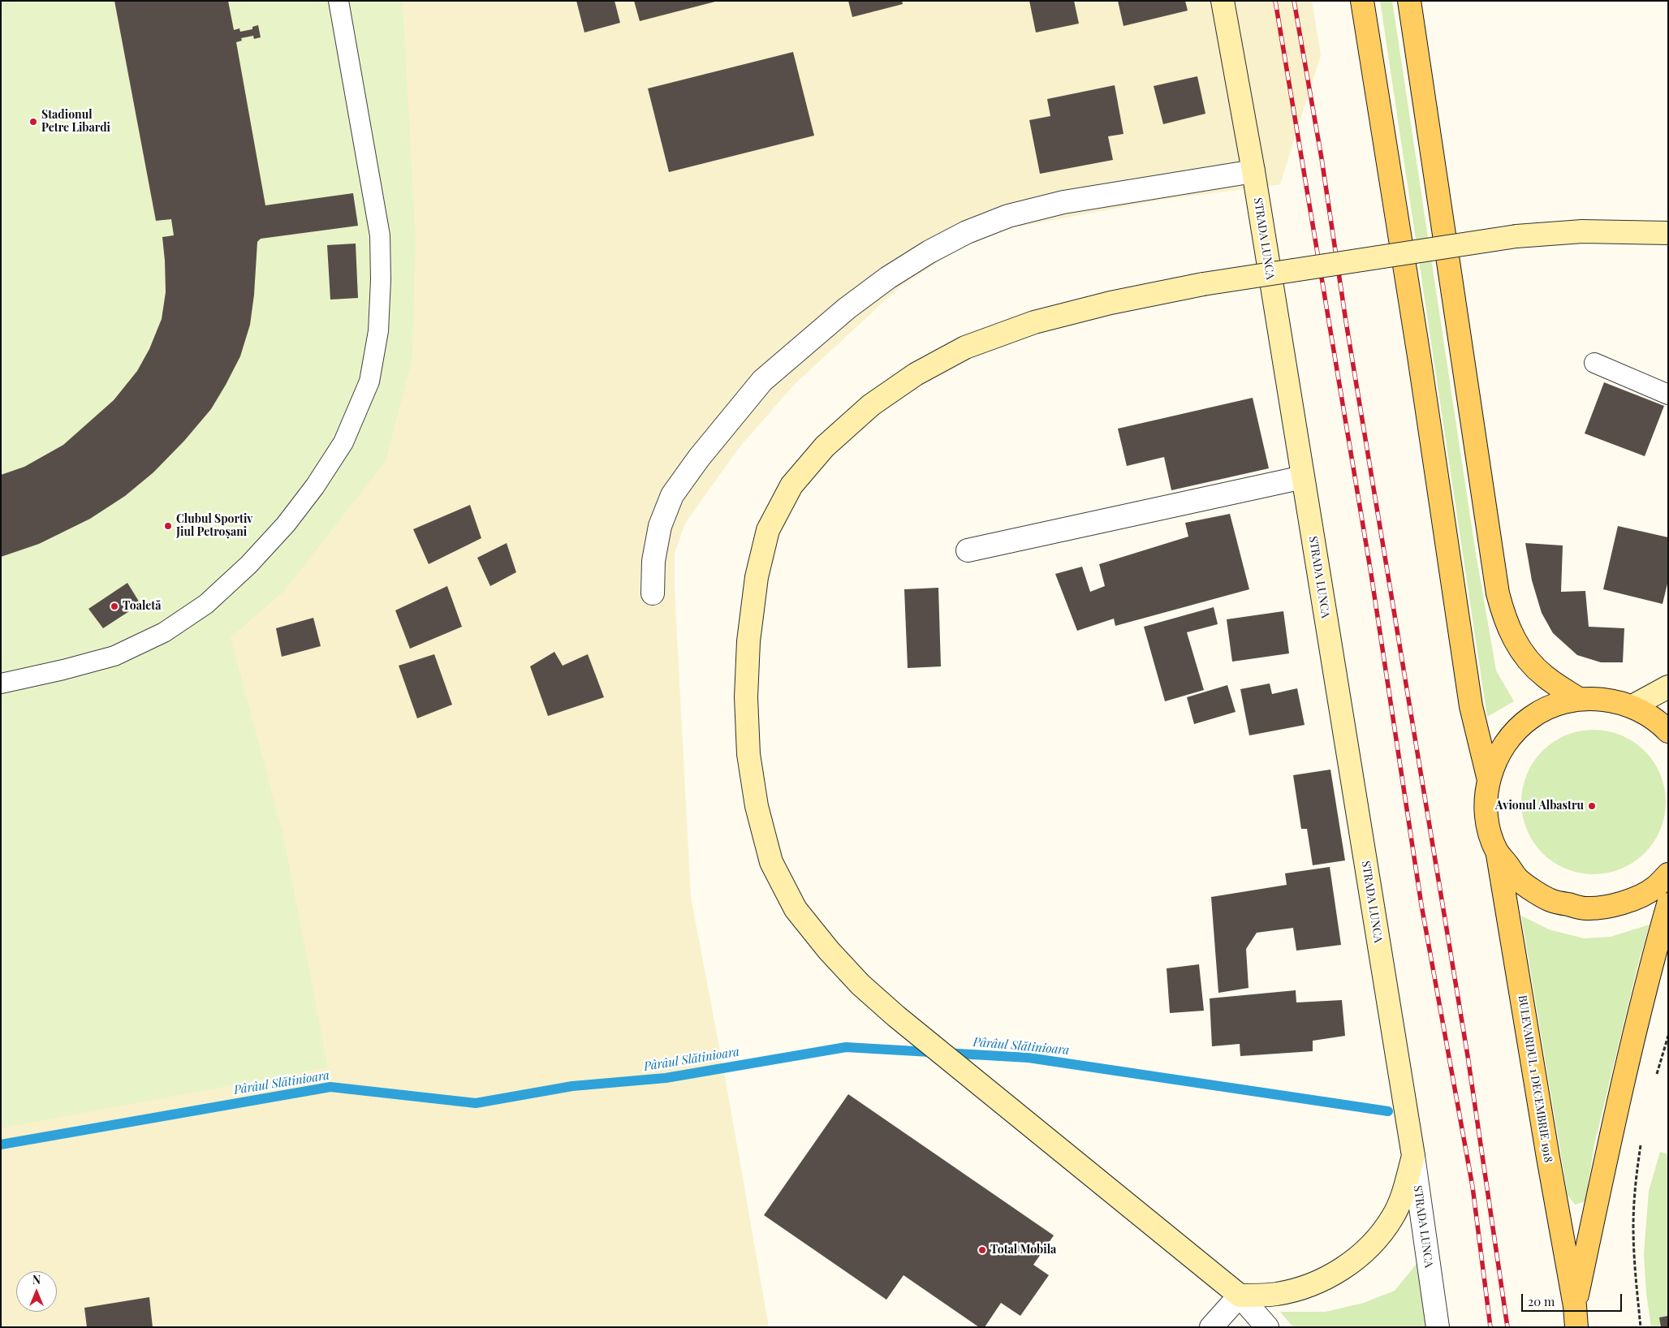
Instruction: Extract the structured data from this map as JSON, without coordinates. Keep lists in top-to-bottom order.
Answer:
{
  "streets": {
    "main road": ["STRADA LUNCA", "BULEVARDUL 1 DECEMBRIE 1918"]
  },
  "water": ["Pârâul Slătinioara"],
  "places": [
    "Stadionul Petre Libardi",
    "Clubul Sportiv Jiul Petroșani",
    "Toaletă",
    "Avionul Albastru",
    "Total Mobila"
  ],
  "scale_bar": "20 m",
  "north": "top"
}
